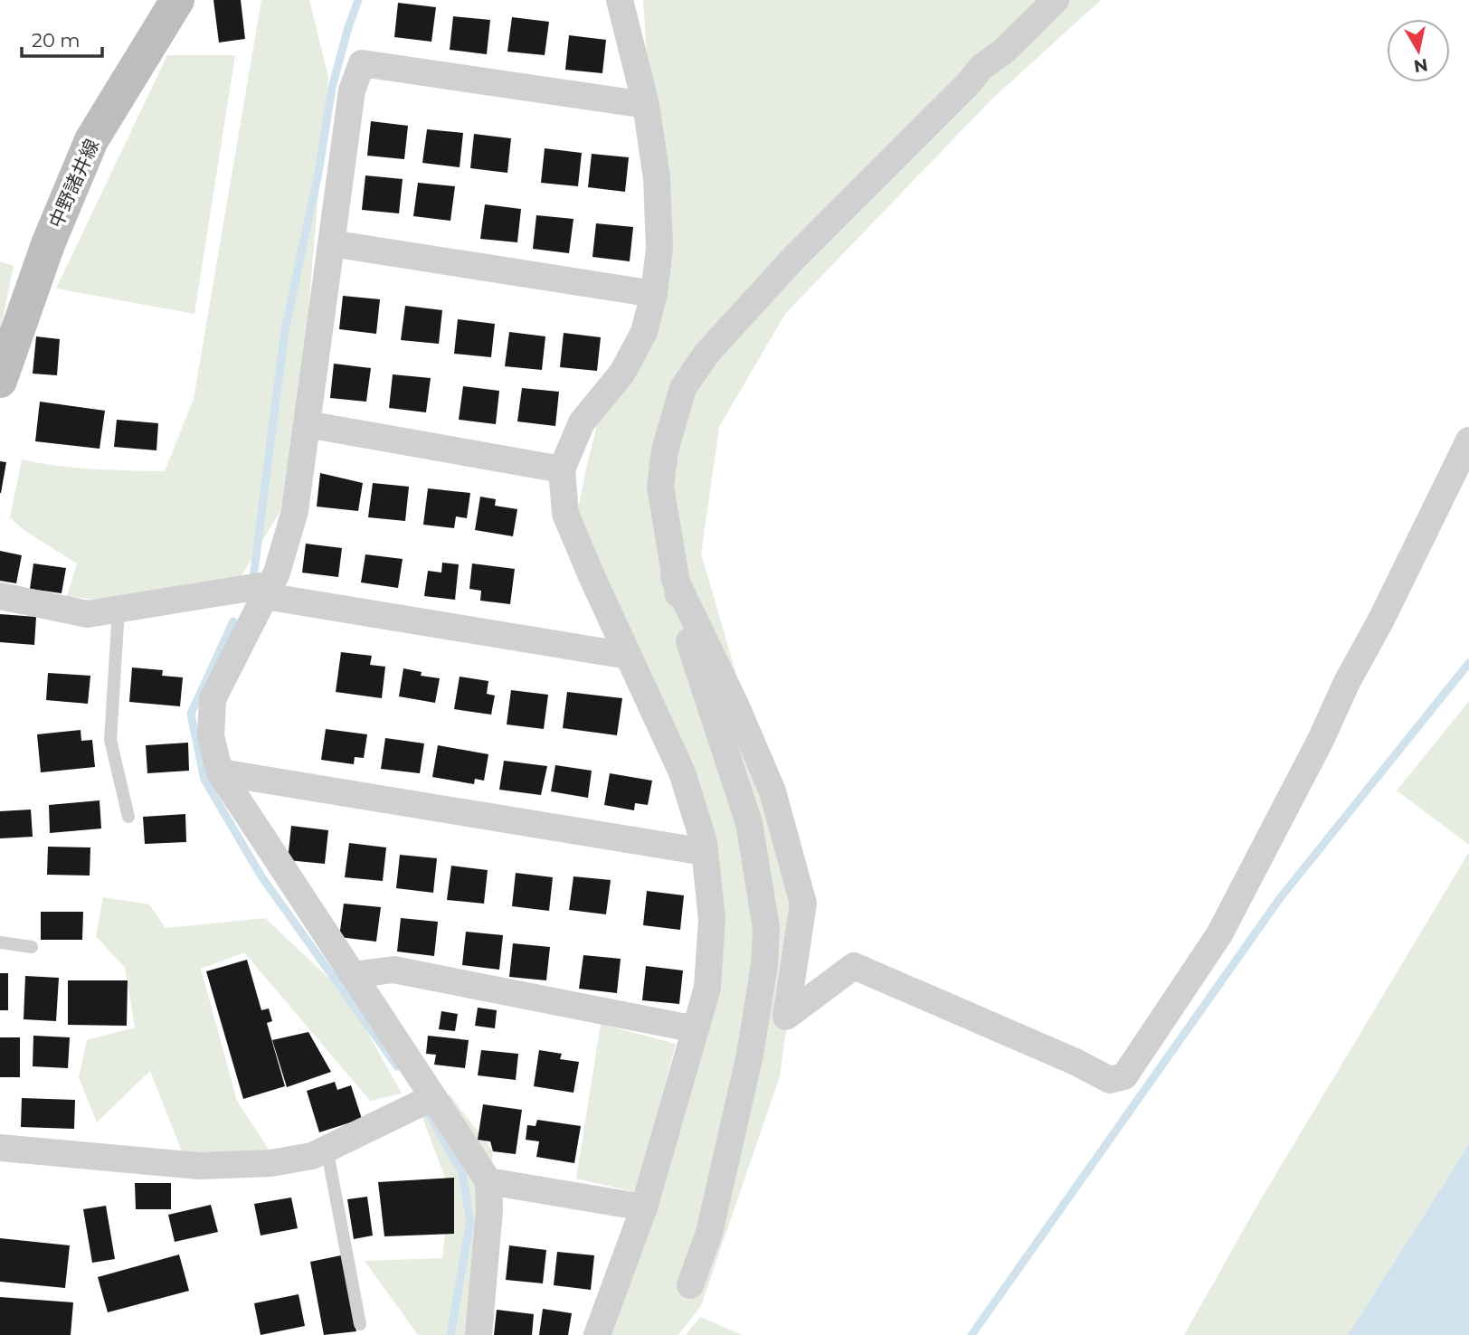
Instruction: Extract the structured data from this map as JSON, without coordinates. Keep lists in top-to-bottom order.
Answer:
{
  "streets": {
    "main road": ["中野諸井線"]
  },
  "scale_bar": "20 m",
  "north": "bottom"
}
